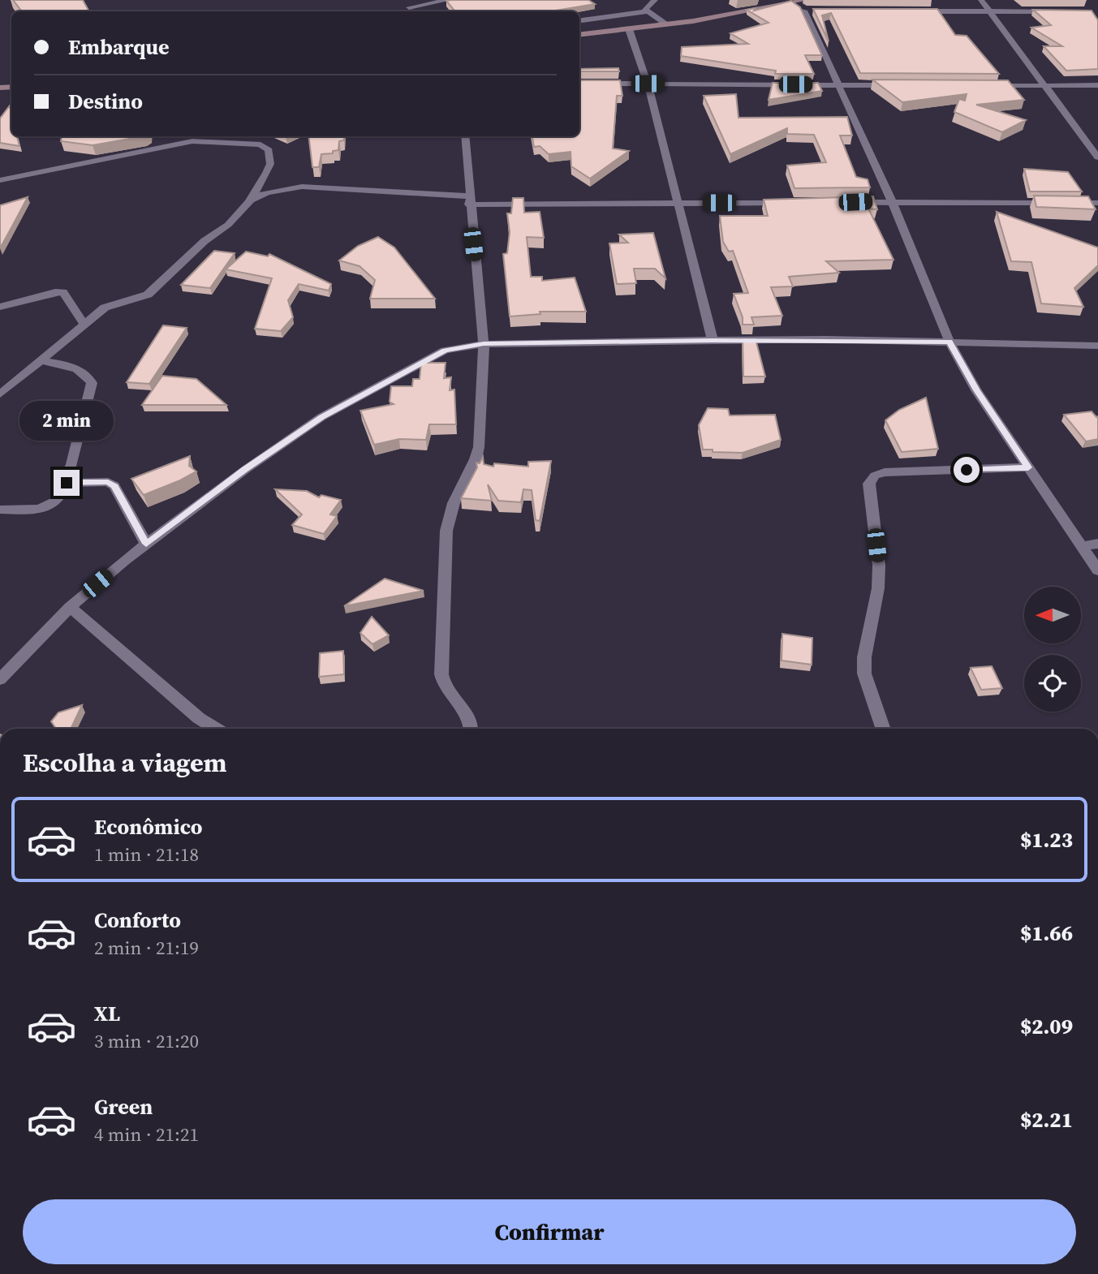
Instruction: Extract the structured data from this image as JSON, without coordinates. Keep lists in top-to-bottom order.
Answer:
{
  "north": "left",
  "page": {
    "banner": ["Embarque", "Destino"],
    "bubble": "2 min",
    "heading": "Escolha a viagem",
    "list": [
      {
        "name": "Econômico",
        "note": "1 min · 21:18",
        "value": "$1.23"
      },
      {
        "name": "Conforto",
        "note": "2 min · 21:19",
        "value": "$1.66"
      },
      {
        "name": "XL",
        "note": "3 min · 21:20",
        "value": "$2.09"
      },
      {
        "name": "Green",
        "note": "4 min · 21:21",
        "value": "$2.21"
      }
    ],
    "buttons": "Confirmar"
  }
}
